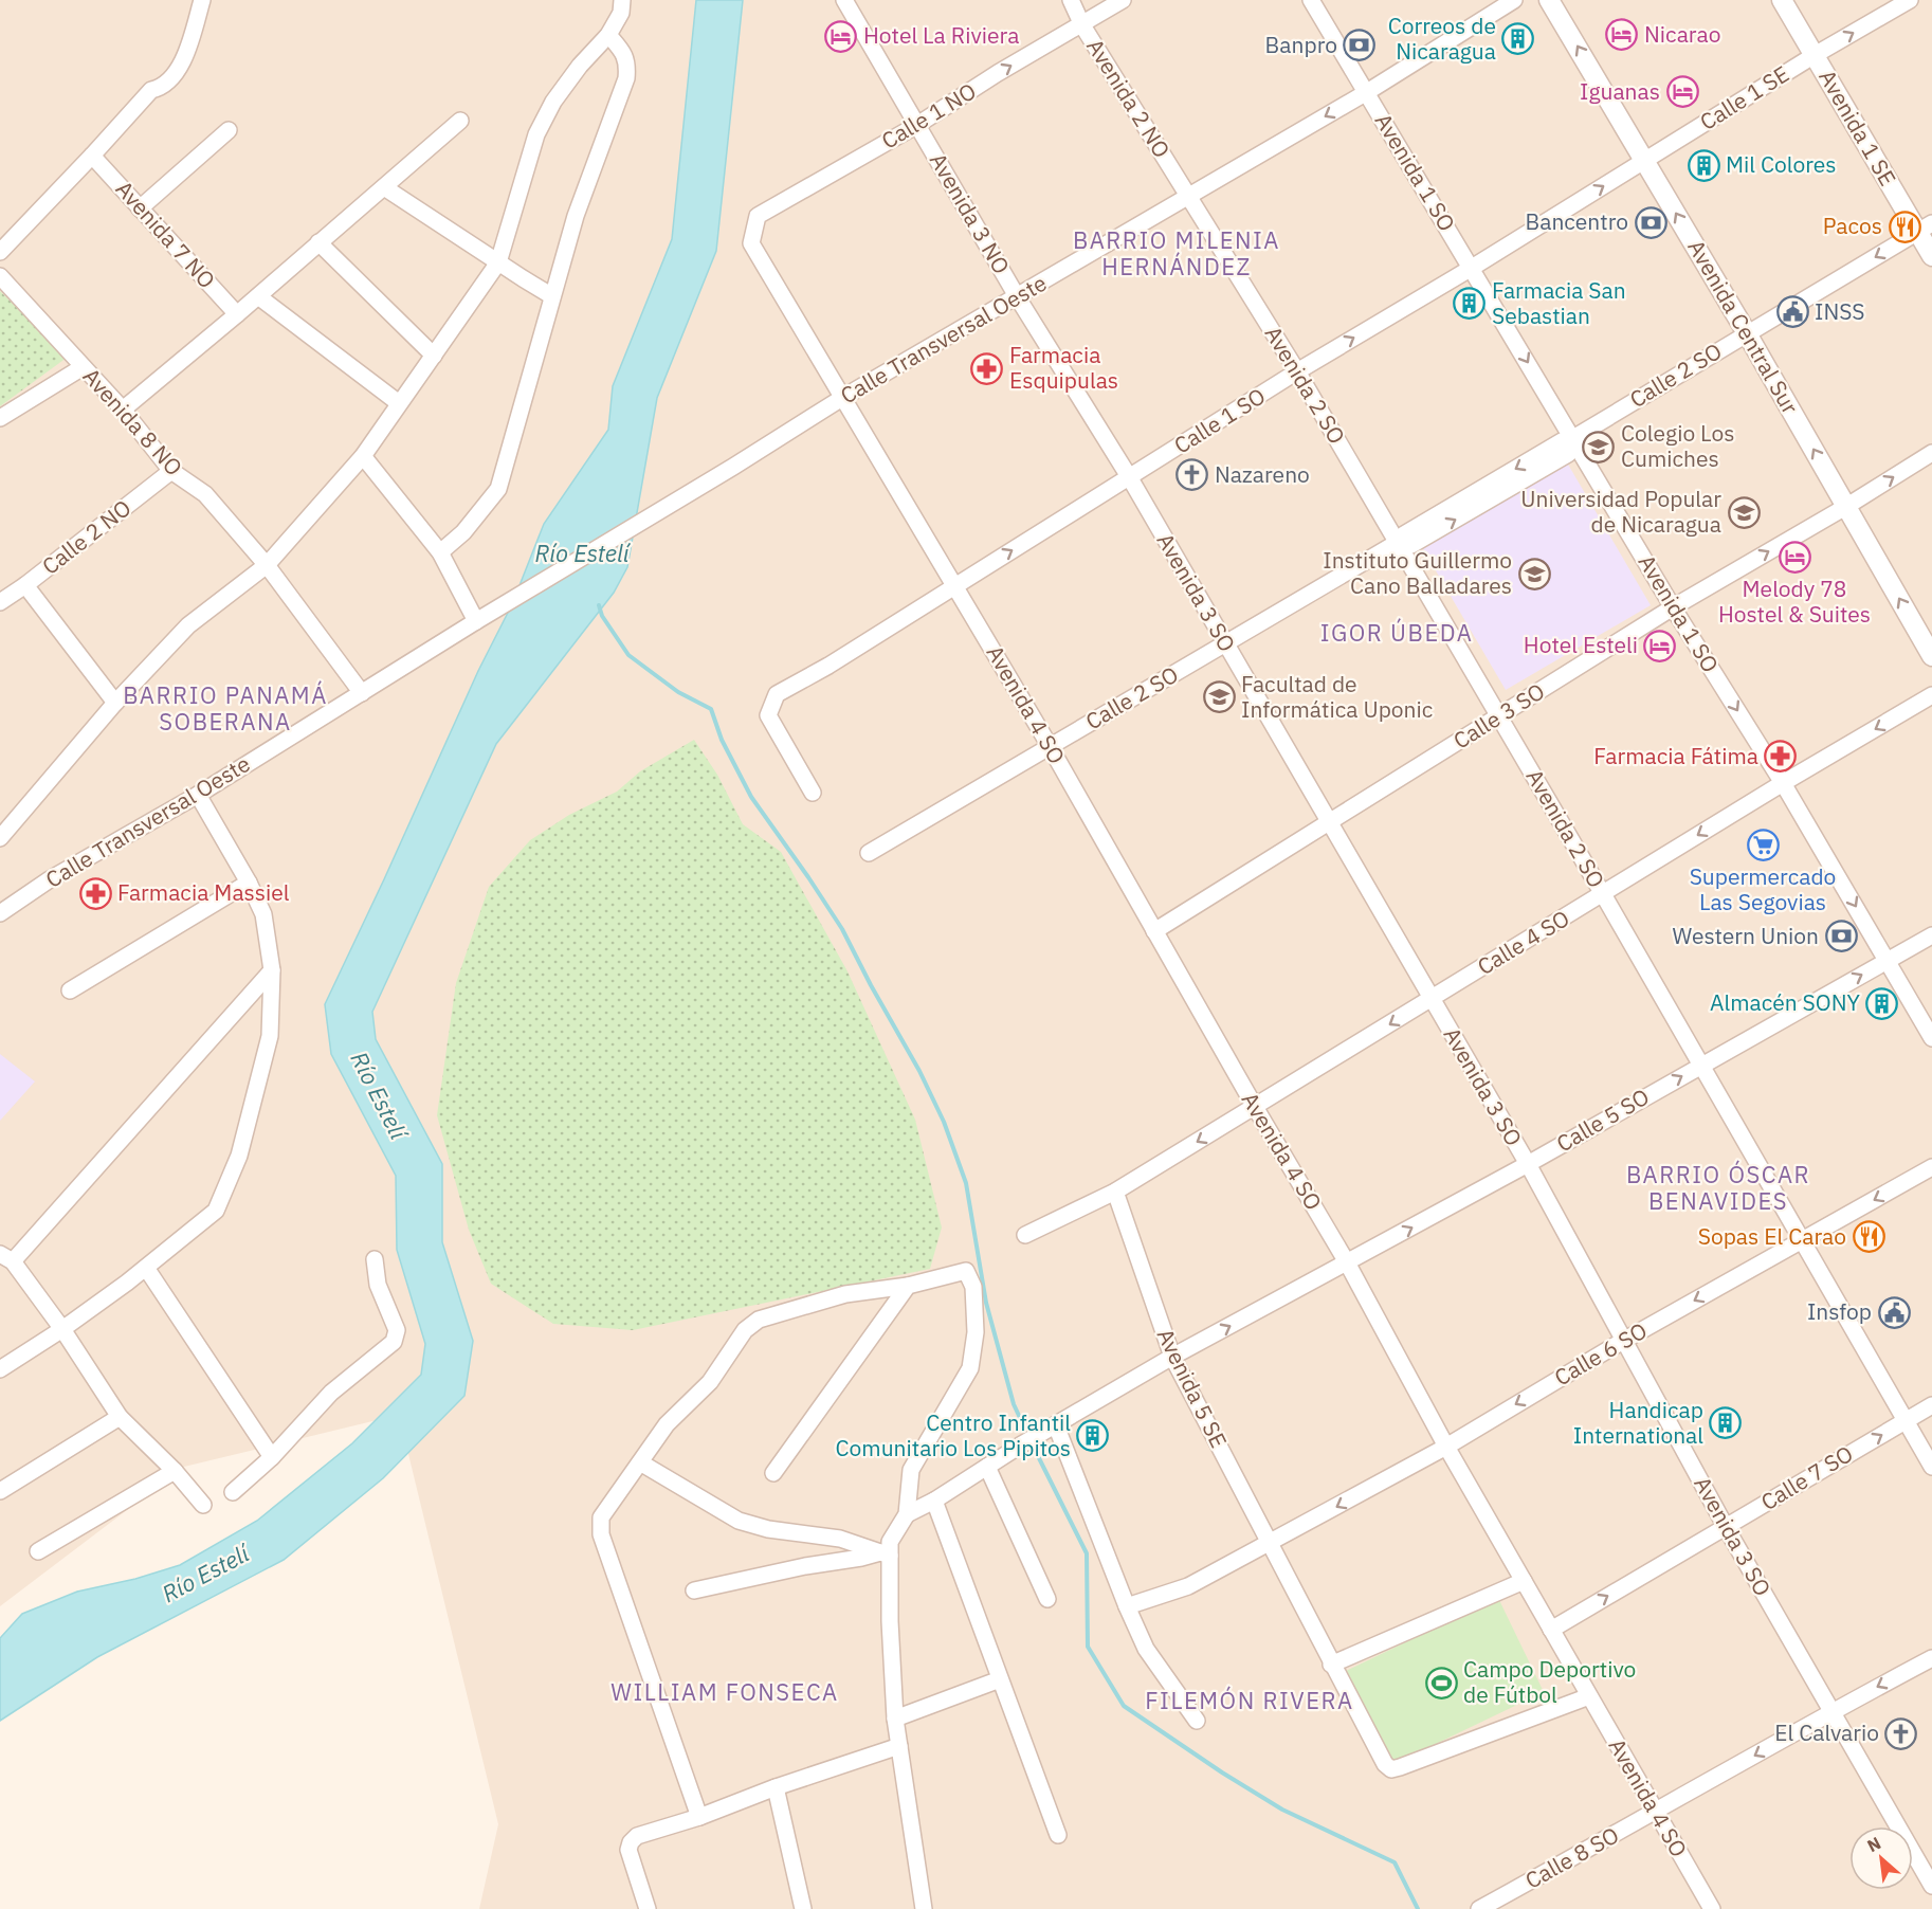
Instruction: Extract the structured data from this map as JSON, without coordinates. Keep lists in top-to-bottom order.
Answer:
{
  "streets": {
    "street": [
      "Avenida 2 NO",
      "Calle 1 SE",
      "Calle 1 NO",
      "Avenida 1 SE",
      "Avenida 1 SO",
      "Avenida 3 NO",
      "Avenida 7 NO",
      "Avenida Central Sur",
      "Calle Transversal Oeste",
      "Calle 2 SO",
      "Avenida 2 SO",
      "Calle 1 SO",
      "Avenida 8 NO",
      "Calle 2 NO",
      "Avenida 3 SO",
      "Avenida 4 SO",
      "Calle 3 SO",
      "Calle 4 SO",
      "Calle 5 SO",
      "Calle 6 SO",
      "Avenida 5 SE",
      "Calle 7 SO",
      "Calle 8 SO"
    ]
  },
  "crossings": [
    ["Avenida 2 NO", "Calle 1 NO"],
    ["Avenida 2 NO", "Calle Transversal Oeste"],
    ["Avenida 2 NO", "Avenida 2 SO"],
    ["Calle 1 SE", "Avenida 1 SE"],
    ["Calle 1 SE", "Avenida Central Sur"],
    ["Calle 1 SE", "Calle 1 SO"],
    ["Calle 1 NO", "Avenida 3 NO"],
    ["Calle 1 NO", "Avenida 4 SO"],
    ["Avenida 1 SE", "Calle 2 SO"],
    ["Avenida 1 SO", "Calle Transversal Oeste"],
    ["Avenida 1 SO", "Calle 2 SO"],
    ["Avenida 1 SO", "Calle 1 SO"],
    ["Avenida 1 SO", "Calle 3 SO"],
    ["Avenida 1 SO", "Calle 4 SO"],
    ["Avenida 1 SO", "Calle 5 SO"],
    ["Avenida 3 NO", "Calle Transversal Oeste"],
    ["Avenida 3 NO", "Avenida 3 SO"],
    ["Avenida Central Sur", "Calle 2 SO"],
    ["Avenida Central Sur", "Calle 1 SO"],
    ["Avenida Central Sur", "Calle 3 SO"],
    ["Calle Transversal Oeste", "Avenida 2 SO"],
    ["Calle Transversal Oeste", "Avenida 8 NO"],
    ["Calle Transversal Oeste", "Avenida 3 SO"],
    ["Calle Transversal Oeste", "Avenida 4 SO"],
    ["Calle 2 SO", "Avenida 2 SO"],
    ["Calle 2 SO", "Avenida 3 SO"],
    ["Calle 2 SO", "Avenida 4 SO"],
    ["Avenida 2 SO", "Calle 1 SO"],
    ["Avenida 2 SO", "Calle 3 SO"],
    ["Avenida 2 SO", "Calle 4 SO"],
    ["Avenida 2 SO", "Calle 5 SO"],
    ["Avenida 2 SO", "Calle 6 SO"],
    ["Avenida 2 SO", "Calle 7 SO"],
    ["Calle 1 SO", "Avenida 3 SO"],
    ["Calle 1 SO", "Avenida 4 SO"],
    ["Avenida 8 NO", "Calle 2 NO"],
    ["Avenida 3 SO", "Calle 3 SO"],
    ["Avenida 3 SO", "Calle 4 SO"],
    ["Avenida 3 SO", "Calle 5 SO"],
    ["Avenida 3 SO", "Calle 6 SO"],
    ["Avenida 3 SO", "Calle 7 SO"],
    ["Avenida 3 SO", "Calle 8 SO"],
    ["Avenida 4 SO", "Calle 3 SO"],
    ["Avenida 4 SO", "Calle 4 SO"],
    ["Avenida 4 SO", "Calle 5 SO"],
    ["Avenida 4 SO", "Calle 6 SO"],
    ["Avenida 4 SO", "Avenida 5 SE"],
    ["Avenida 4 SO", "Calle 7 SO"],
    ["Avenida 4 SO", "Calle 8 SO"],
    ["Calle 4 SO", "Avenida 5 SE"],
    ["Calle 5 SO", "Avenida 5 SE"],
    ["Calle 6 SO", "Avenida 5 SE"]
  ],
  "one_way": [
    "Calle 1 SE",
    "Calle 1 NO",
    "Avenida 1 SO",
    "Avenida Central Sur",
    "Calle 1 SO",
    "Calle 4 SO",
    "Calle 5 SO",
    "Calle 6 SO",
    "Calle 7 SO",
    "Calle 8 SO"
  ],
  "districts": [
    "BARRIO MILENIA HERNÁNDEZ",
    "IGOR ÚBEDA",
    "BARRIO PANAMÁ SOBERANA",
    "BARRIO ÓSCAR BENAVIDES",
    "WILLIAM FONSECA",
    "FILEMÓN RIVERA"
  ],
  "water": ["Río Estelí"],
  "places": {
    "hotel": [
      "Nicarao",
      "Hotel La Riviera",
      "Iguanas",
      "Melody 78 Hostel & Suites",
      "Hotel Esteli"
    ],
    "building": [
      "Correos de Nicaragua",
      "Mil Colores",
      "Farmacia San Sebastian",
      "Almacén SONY",
      "Handicap International",
      "Centro Infantil Comunitario Los Pipitos"
    ],
    "bank": ["Banpro", "Bancentro", "Western Union"],
    "restaurant": ["Pacos", "Sopas El Carao"],
    "public building": ["INSS", "Insfop"],
    "pharmacy": ["Farmacia Esquipulas", "Farmacia Fátima", "Farmacia Massiel"],
    "school or university": [
      "Colegio Los Cumiches",
      "Universidad Popular de Nicaragua",
      "Instituto Guillermo Cano Balladares",
      "Facultad de Informática Uponic"
    ],
    "church": ["Nazareno", "El Calvario"],
    "supermarket": ["Supermercado Las Segovias"],
    "sports": ["Campo Deportivo de Fútbol"]
  },
  "north": "top left"
}
